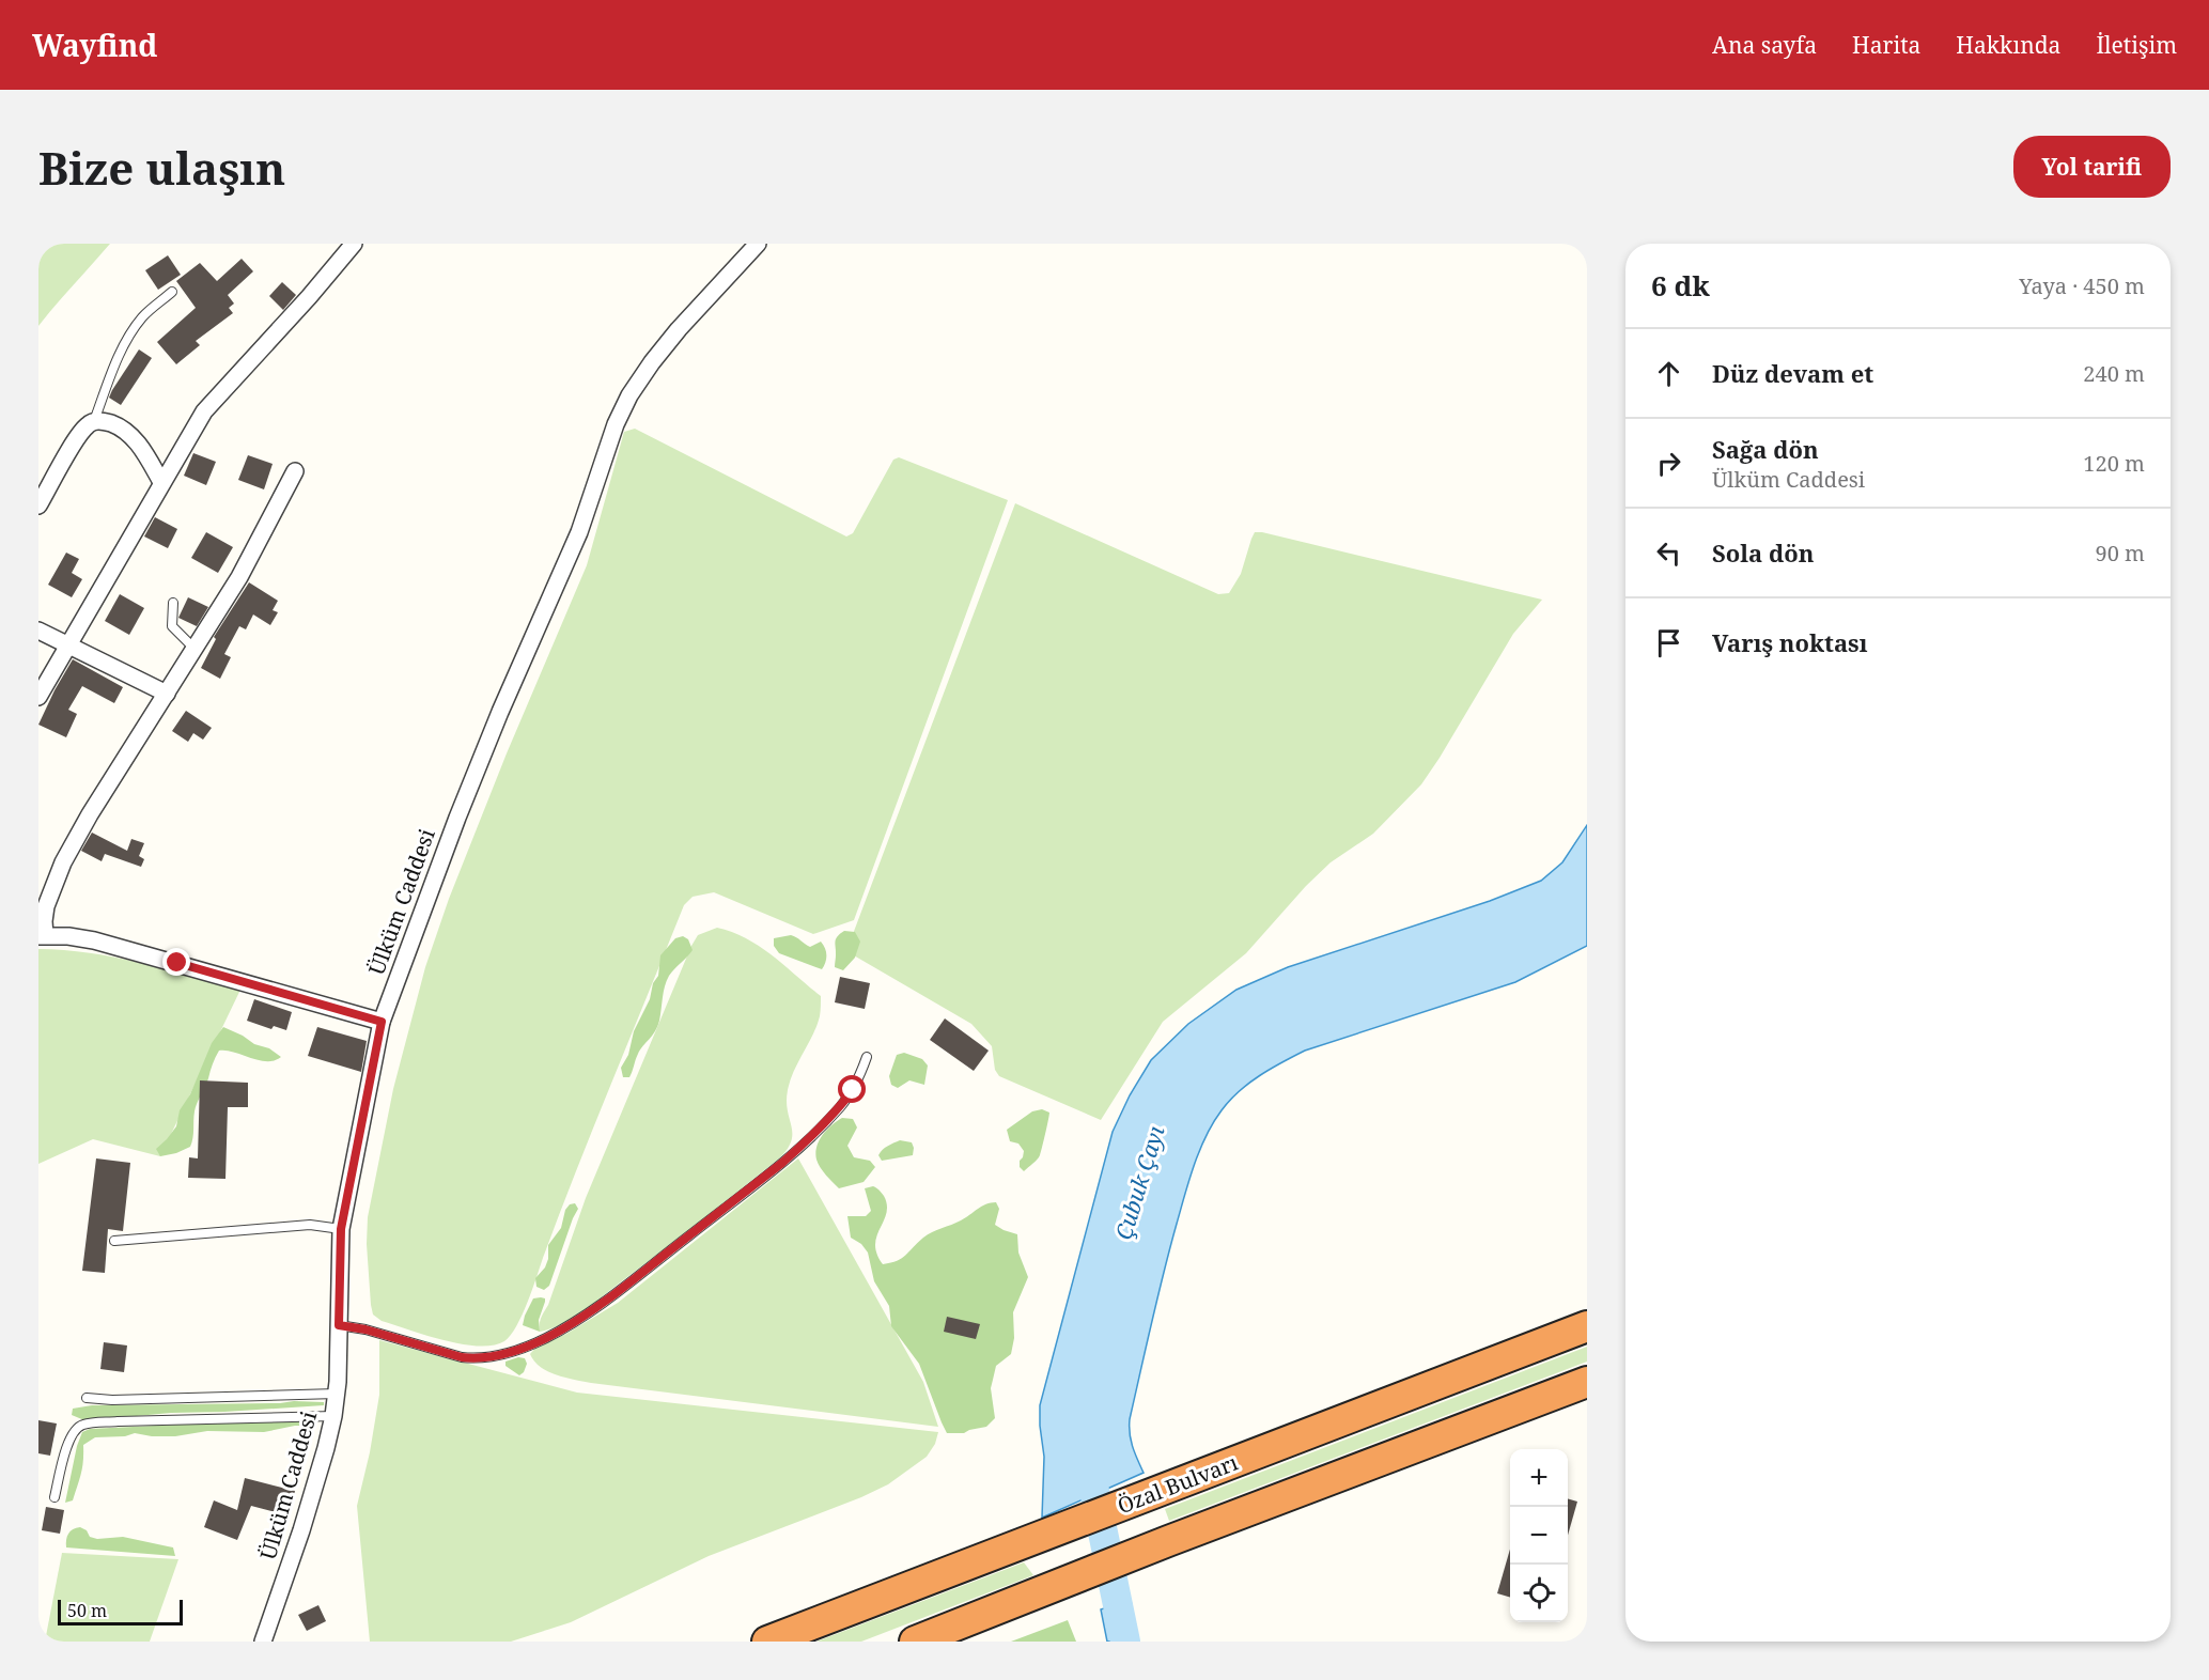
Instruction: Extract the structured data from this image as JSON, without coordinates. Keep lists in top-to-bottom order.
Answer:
{
  "streets": {
    "highway": ["Özal Bulvarı"],
    "street": ["Ülküm Caddesi"]
  },
  "water": ["Çubuk Çayı"],
  "scale_bar": "50 m",
  "page": {
    "header": "Wayfind",
    "nav": [
      "Ana sayfa",
      "Harita",
      "Hakkında",
      "İletişim"
    ],
    "buttons": "Yol tarifi",
    "title": "Bize ulaşın",
    "heading": ["6 dk", "Yaya · 450 m"],
    "list": [
      ["Düz devam et", "240 m"],
      ["Sağa dön", "Ülküm Caddesi", "120 m"],
      ["Sola dön", "90 m"],
      "Varış noktası"
    ],
    "map_buttons": ["+", "−"],
    "scale": "50 m"
  }
}
